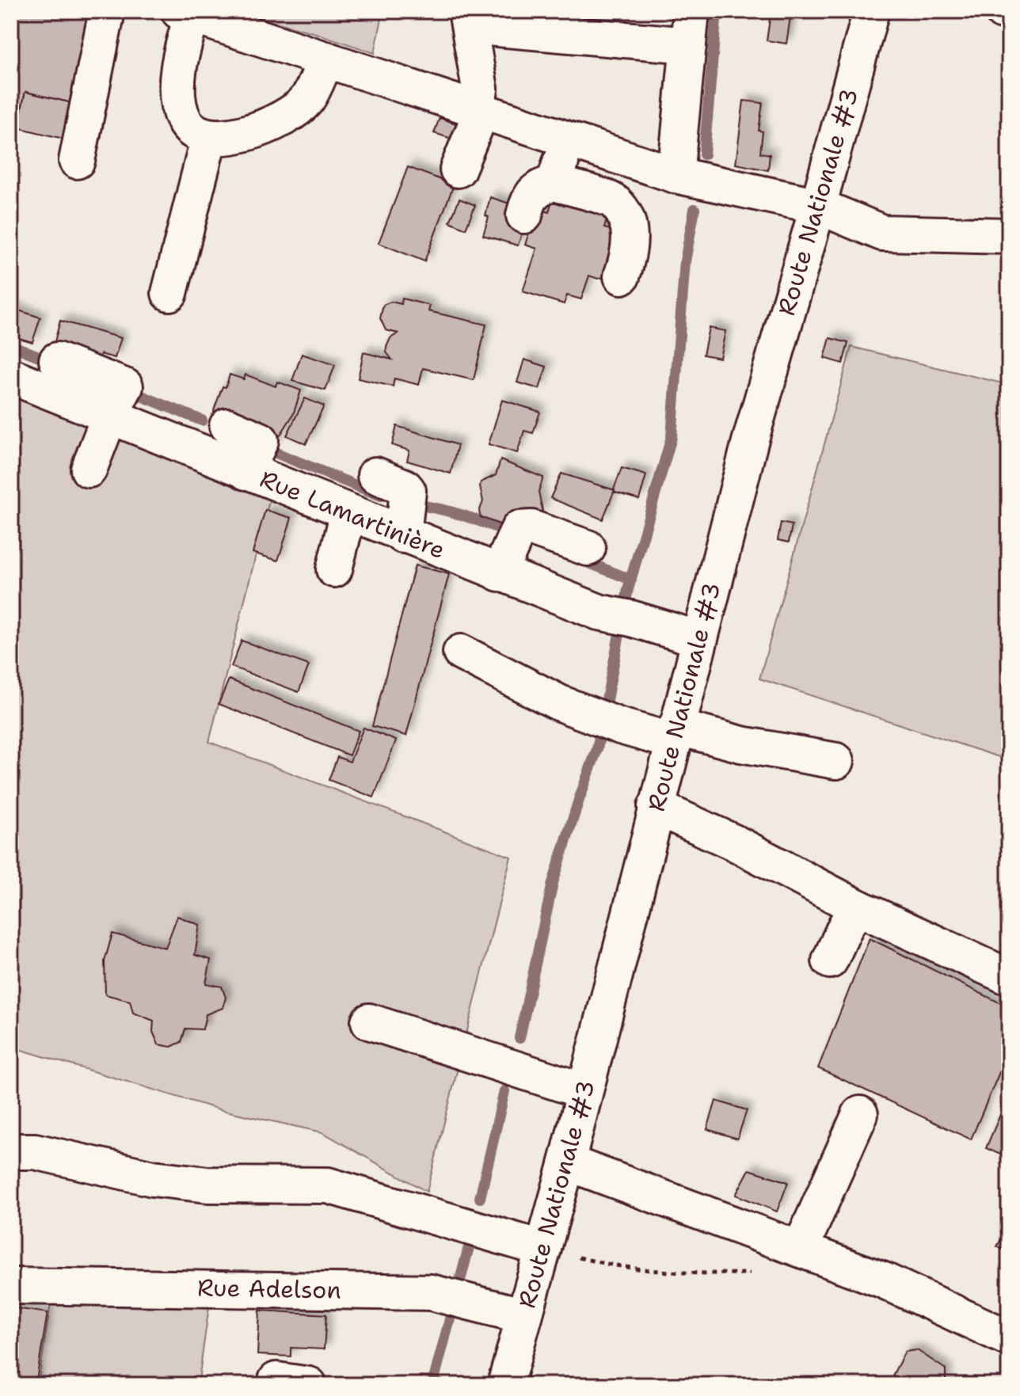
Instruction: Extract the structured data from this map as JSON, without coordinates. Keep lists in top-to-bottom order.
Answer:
{
  "streets": {
    "street": ["Route Nationale #3", "Rue Lamartinière", "Rue Adelson"]
  },
  "crossings": [
    ["Route Nationale #3", "Rue Lamartinière"],
    ["Route Nationale #3", "Rue Adelson"]
  ]
}
